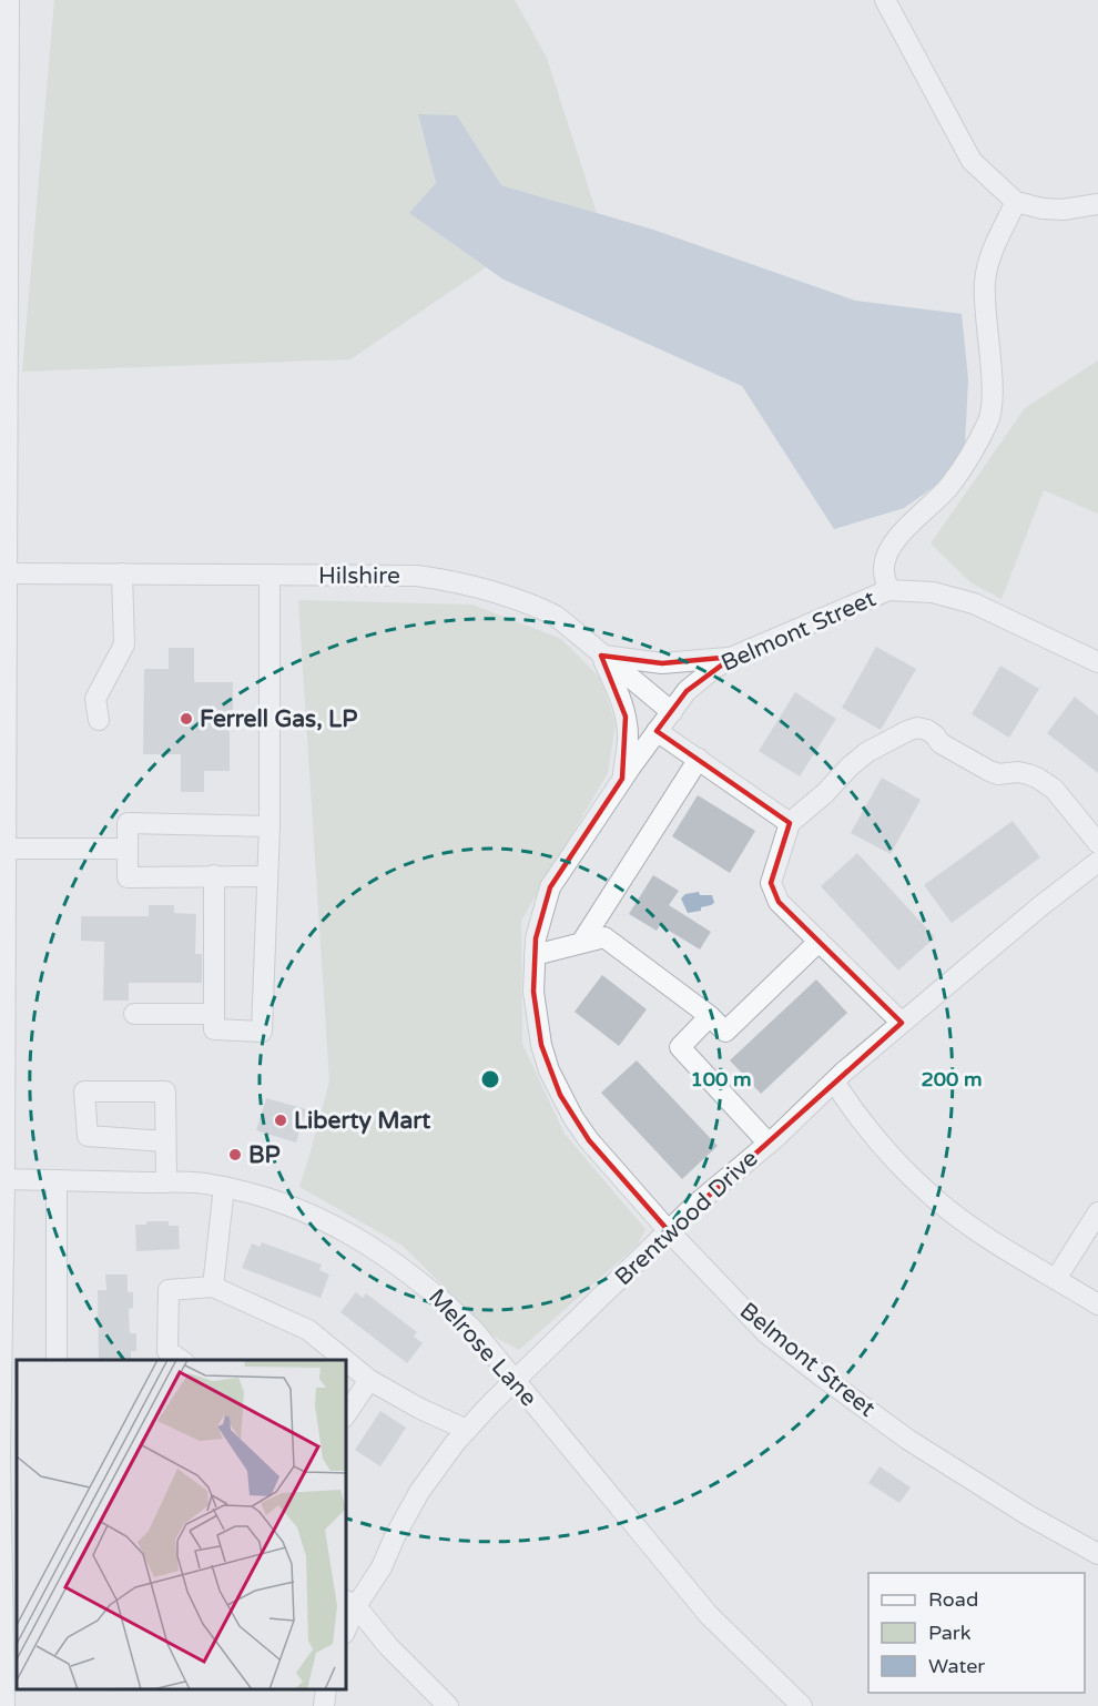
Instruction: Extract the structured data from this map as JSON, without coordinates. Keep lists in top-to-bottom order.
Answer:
{
  "streets": {
    "street": [
      "Hilshire",
      "Belmont Street",
      "Brentwood Drive",
      "Melrose Lane"
    ]
  },
  "crossings": [
    ["Hilshire", "Belmont Street"],
    ["Belmont Street", "Brentwood Drive"],
    ["Brentwood Drive", "Melrose Lane"]
  ],
  "places": ["Ferrell Gas, LP", "Liberty Mart", "BP"],
  "legend": ["Road", "Park", "Water"],
  "rings": ["100 m", "200 m"]
}
